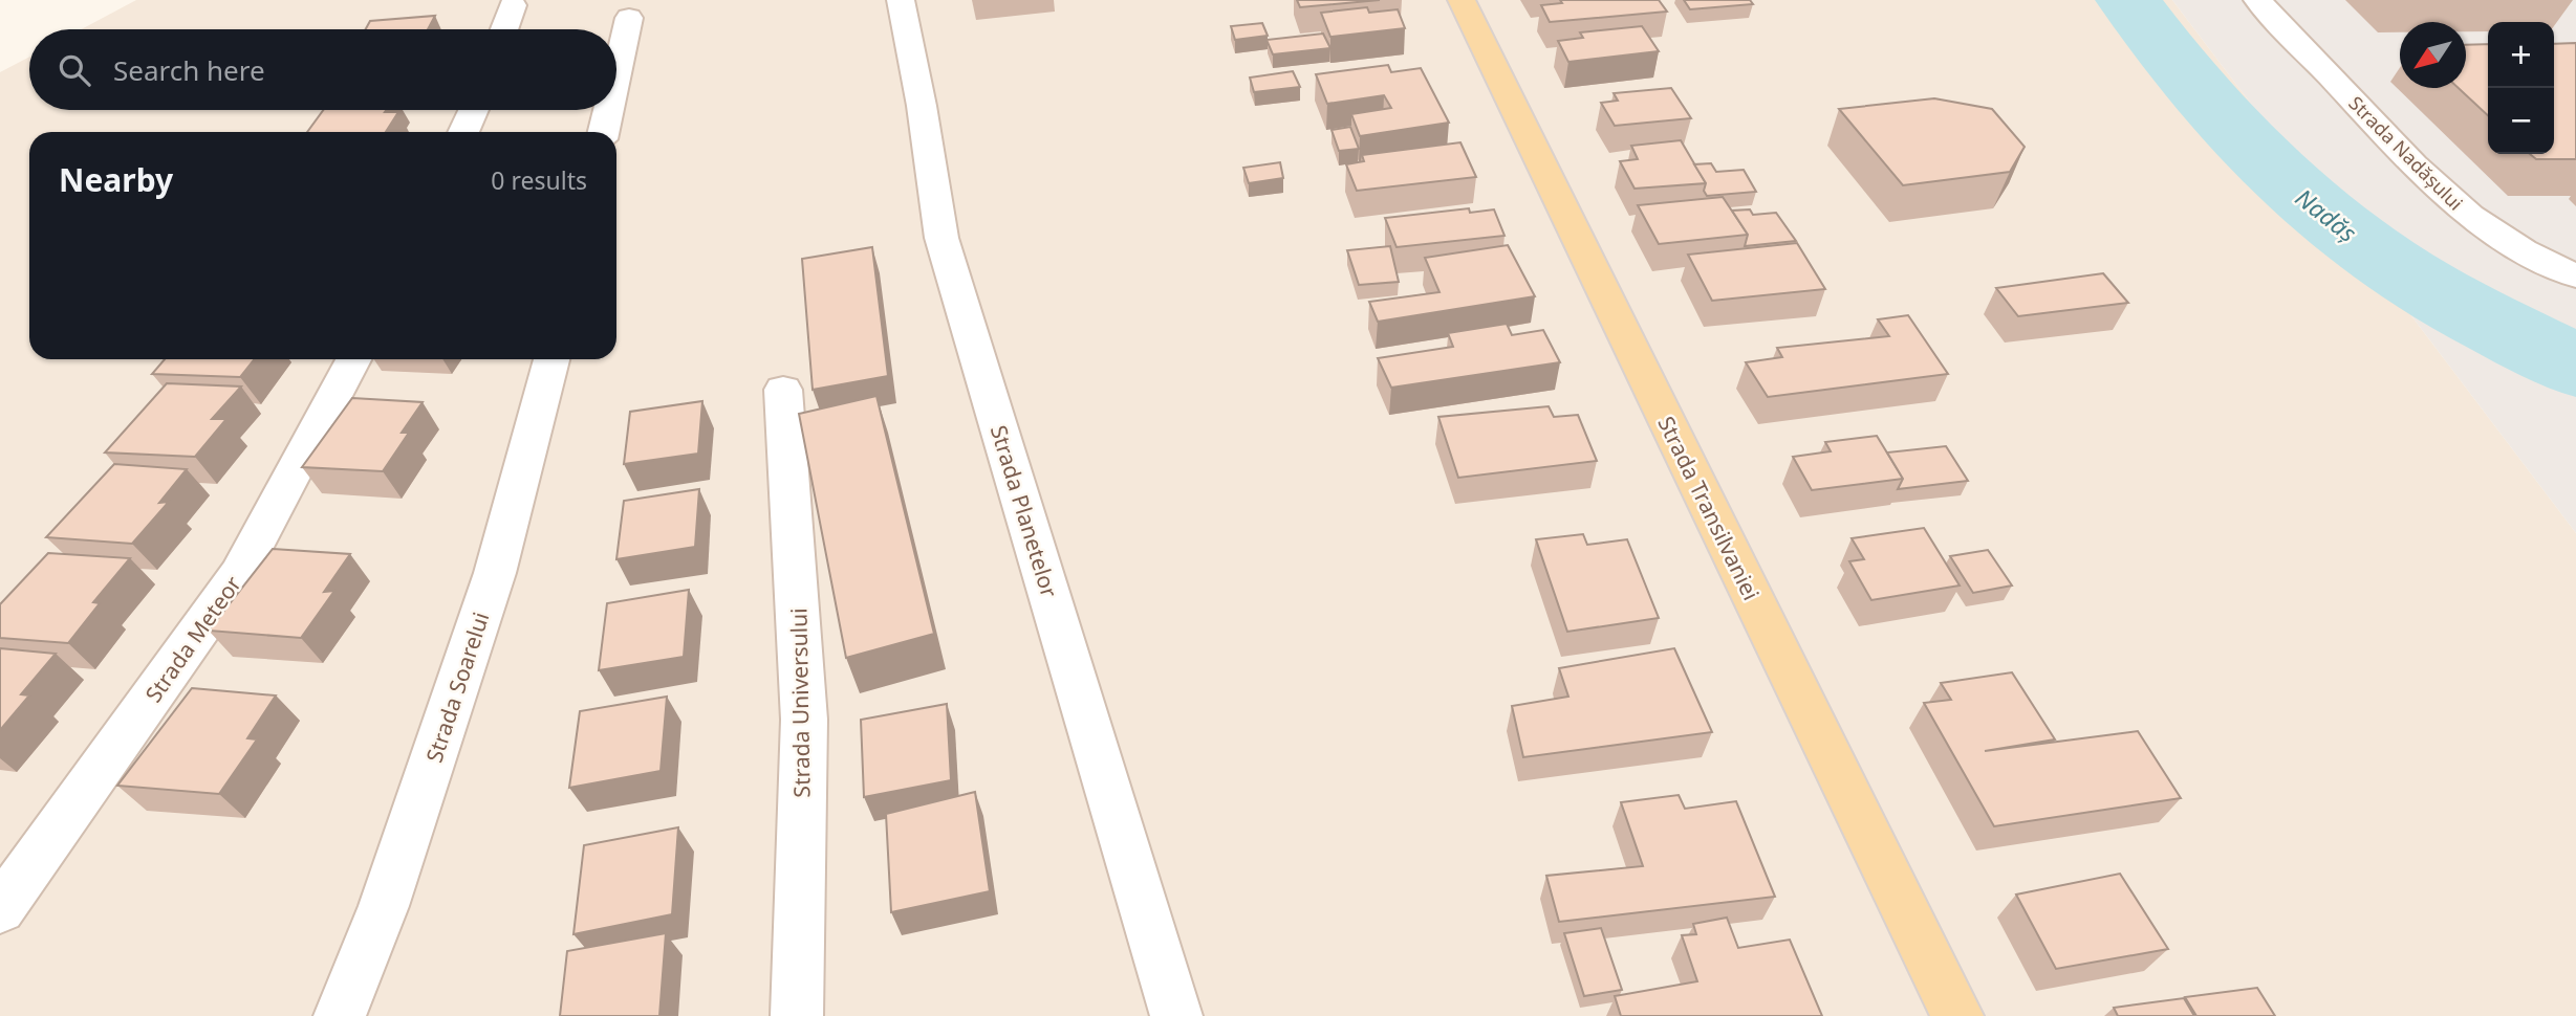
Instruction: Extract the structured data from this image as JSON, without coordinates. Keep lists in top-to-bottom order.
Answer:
{
  "streets": {
    "main road": ["Strada Transilvaniei"],
    "street": [
      "Strada Nadășului",
      "Strada Planetelor",
      "Strada Meteor",
      "Strada Soarelui",
      "Strada Universului"
    ]
  },
  "water": ["Nadăș"],
  "north": "bottom left",
  "page": {
    "map_buttons": ["+", "−"],
    "search": "Search here",
    "heading": ["Nearby", "0 results"]
  }
}
